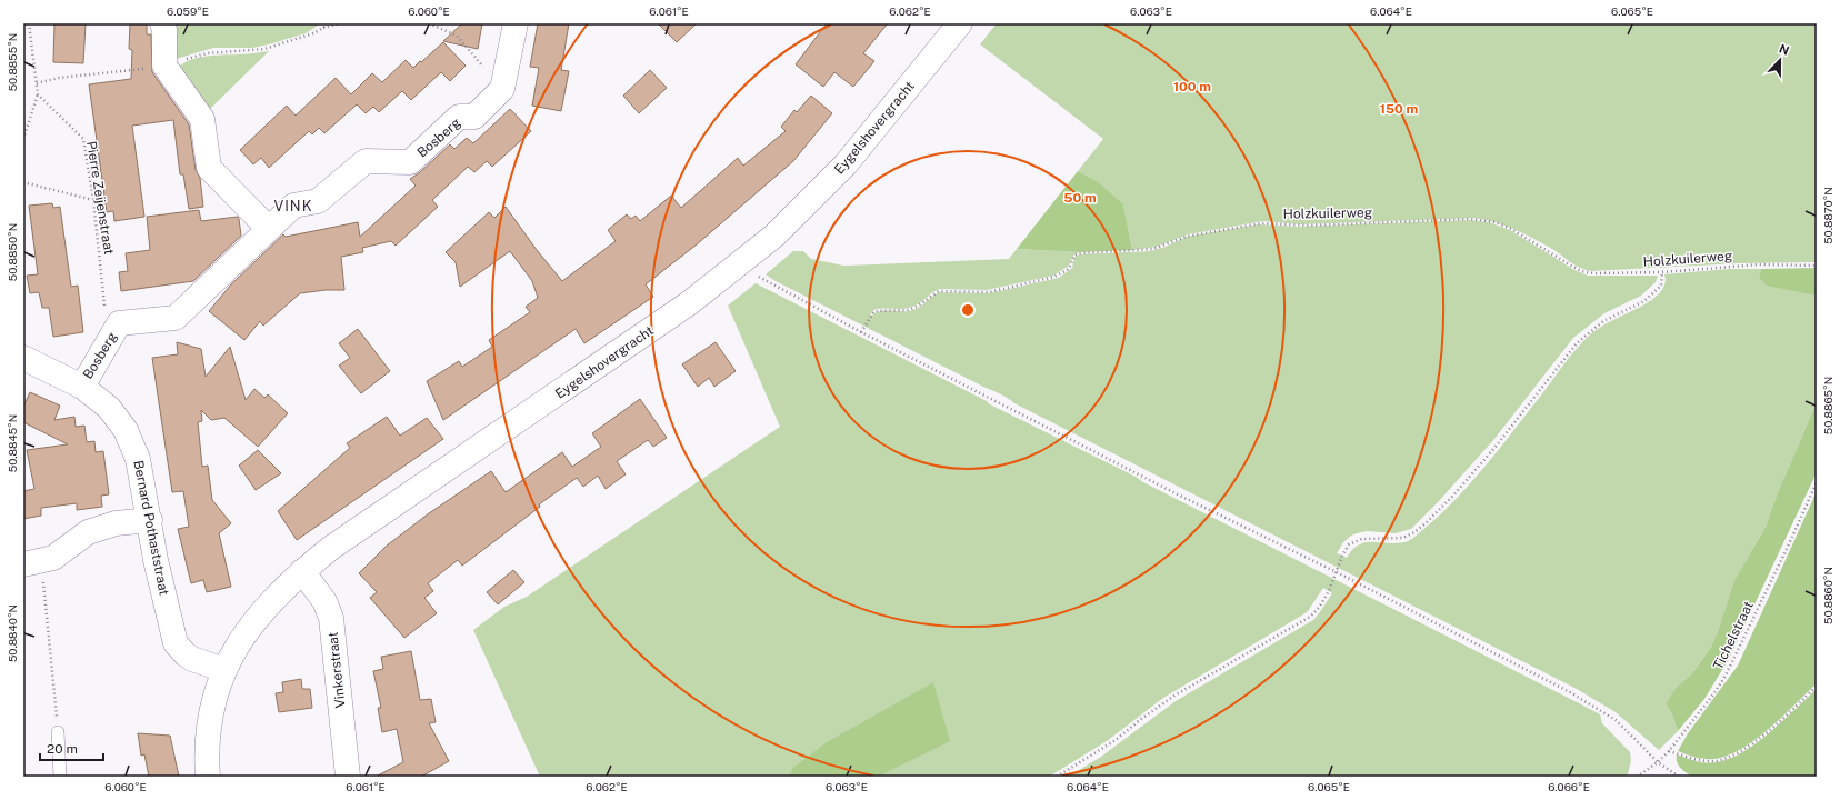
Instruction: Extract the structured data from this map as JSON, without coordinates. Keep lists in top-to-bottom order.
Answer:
{
  "streets": {
    "street": [
      "Eygelshovergracht",
      "Bosberg",
      "Bernard Pothaststraat",
      "Vinkerstraat"
    ],
    "path": ["Pierre Zeijenstraat", "Holzkuilerweg", "Tichelstraat"]
  },
  "crossings": [
    ["Eygelshovergracht", "Bernard Pothaststraat"],
    ["Eygelshovergracht", "Vinkerstraat"],
    ["Bosberg", "Pierre Zeijenstraat"],
    ["Bosberg", "Bernard Pothaststraat"]
  ],
  "districts": ["VINK"],
  "scale_bar": "20 m",
  "north": "top",
  "coordinates": [
    "6.059°E",
    "6.060°E",
    "6.061°E",
    "6.062°E",
    "6.063°E",
    "6.064°E",
    "6.065°E",
    "50.8855°N",
    "50.8870°N",
    "50.8850°N",
    "50.8865°N",
    "50.8845°N",
    "50.8860°N",
    "50.8840°N",
    "6.066°E"
  ],
  "rings": ["100 m", "150 m", "50 m"]
}
